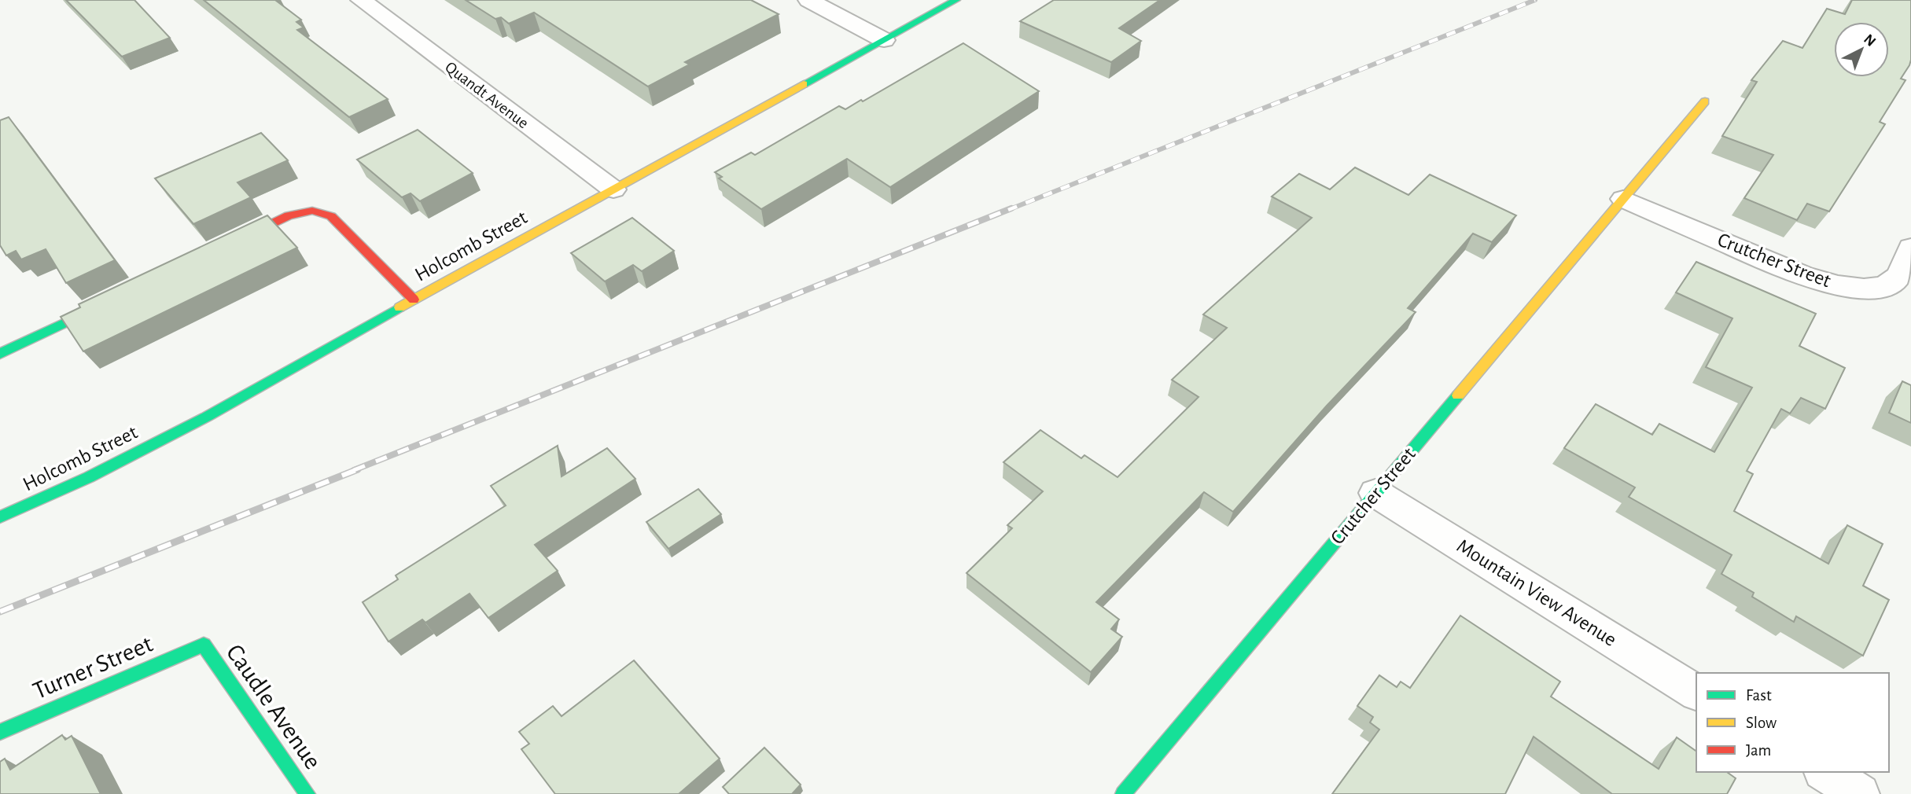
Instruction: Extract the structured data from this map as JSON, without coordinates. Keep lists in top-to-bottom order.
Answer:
{
  "streets": {
    "street": [
      "Quandt Avenue",
      "Holcomb Street",
      "Crutcher Street",
      "Mountain View Avenue",
      "Turner Street",
      "Caudle Avenue"
    ]
  },
  "crossings": [
    ["Quandt Avenue", "Holcomb Street"],
    ["Crutcher Street", "Mountain View Avenue"],
    ["Turner Street", "Caudle Avenue"]
  ],
  "legend": ["Fast", "Slow", "Jam"],
  "north": "top right"
}
